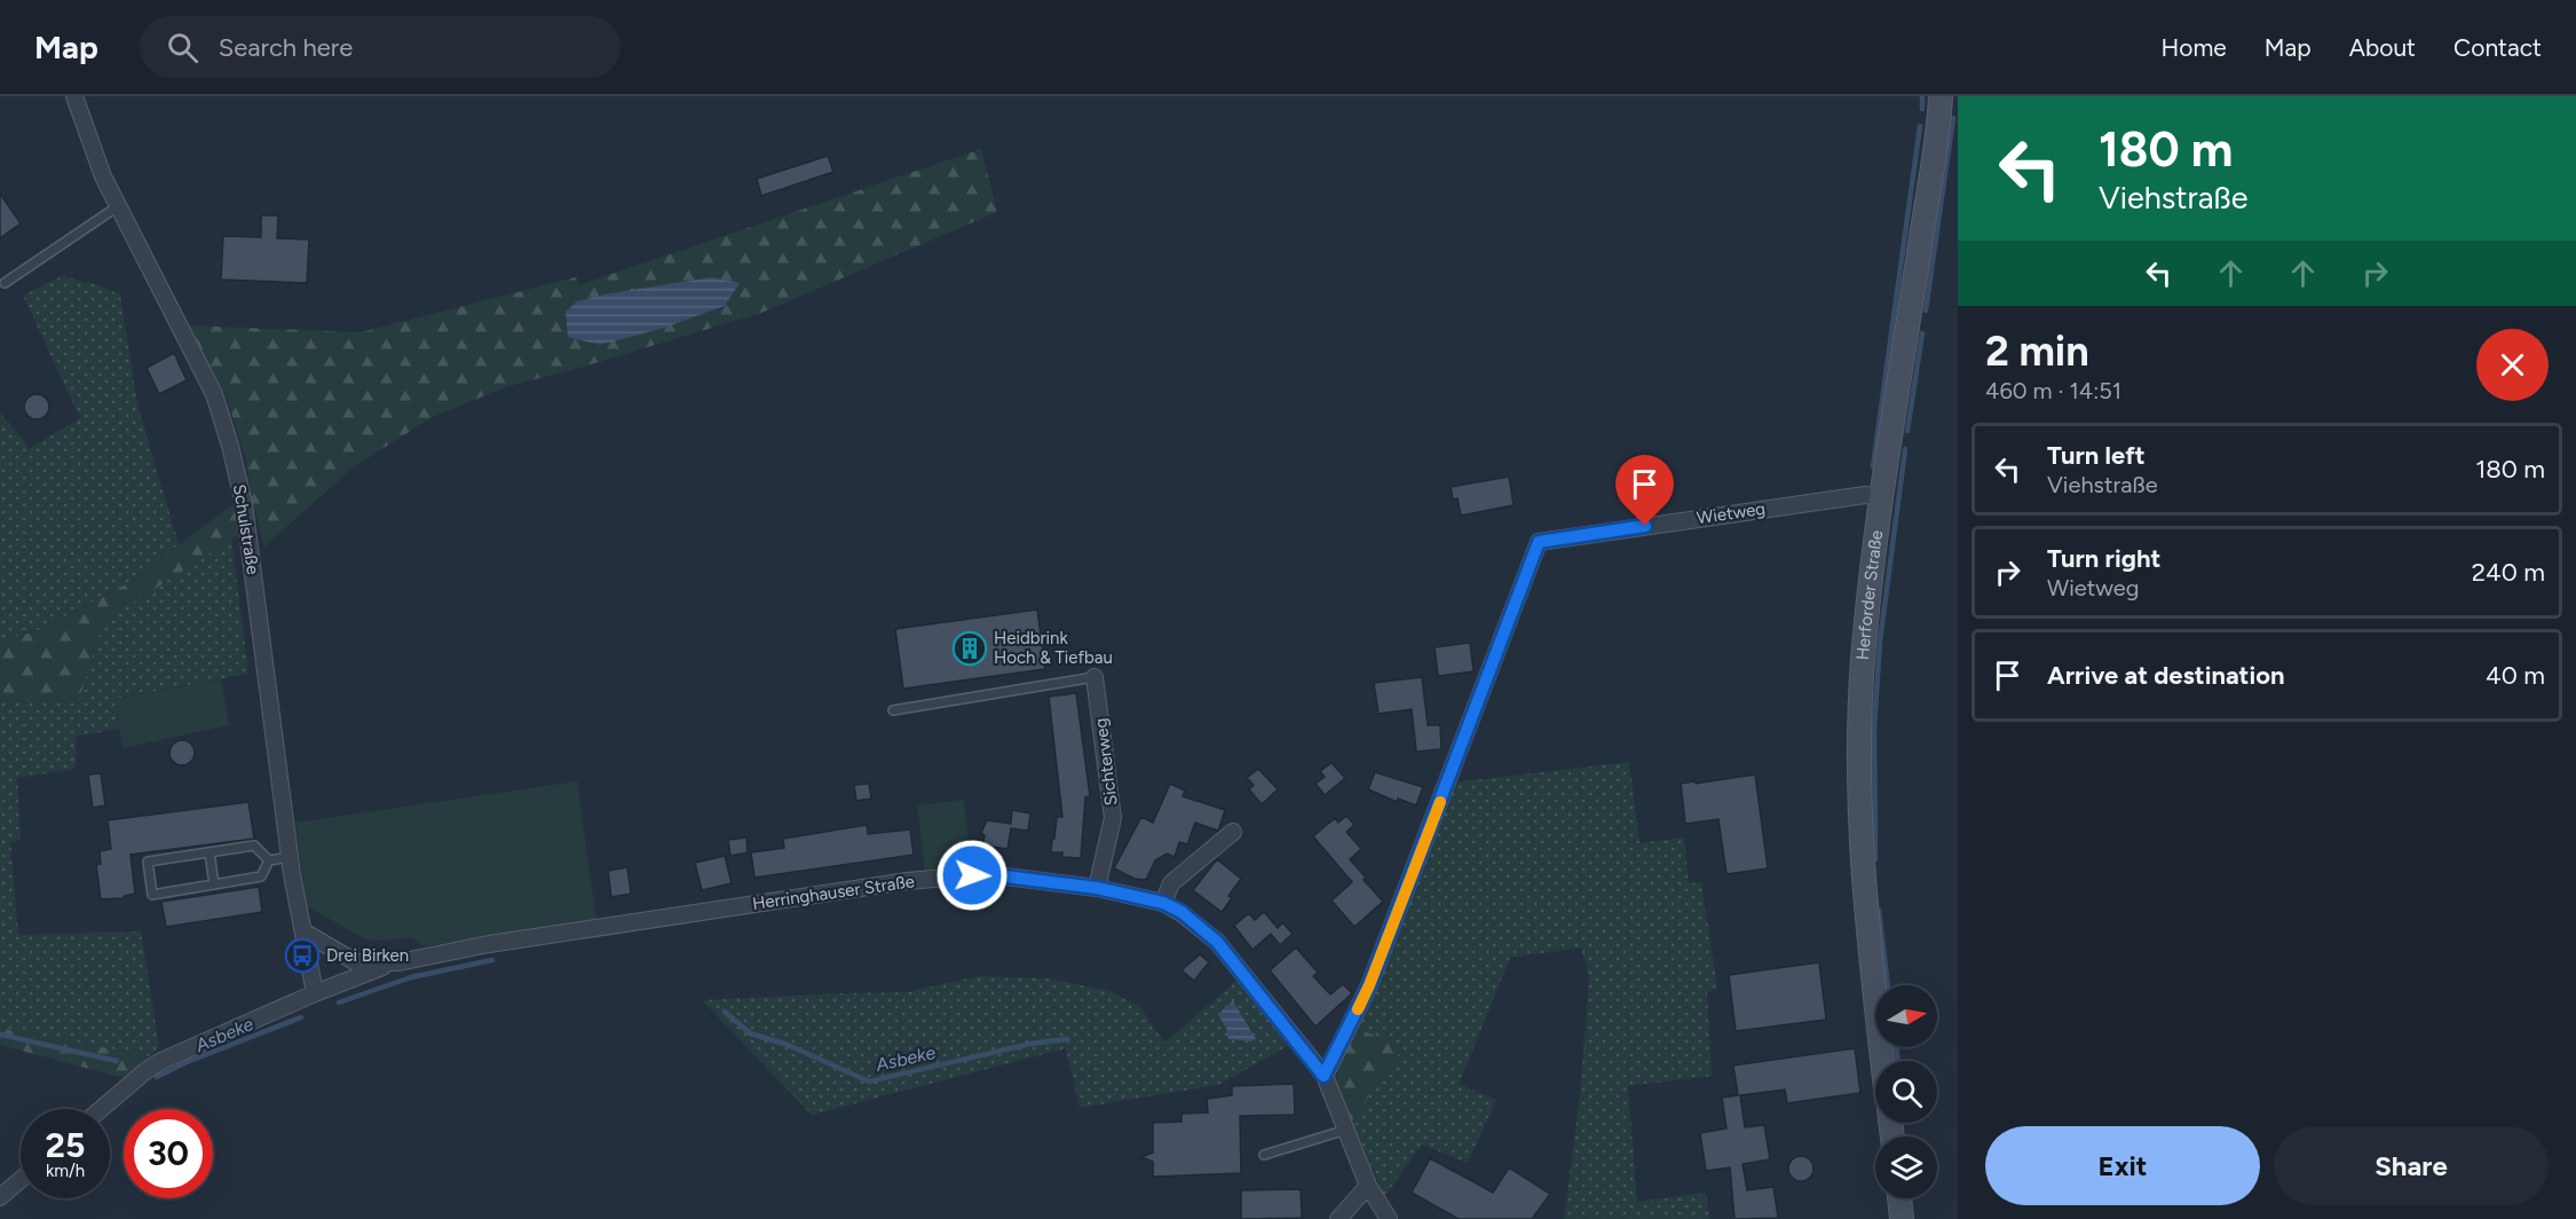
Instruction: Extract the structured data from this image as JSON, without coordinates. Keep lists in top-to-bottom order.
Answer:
{
  "streets": {
    "main road": ["Herforder Straße"],
    "street": [
      "Wietweg",
      "Schulstraße",
      "Sichterweg",
      "Herringhauser Straße"
    ]
  },
  "crossings": [
    ["Wietweg", "Herforder Straße"],
    ["Wietweg", "Herringhauser Straße"],
    ["Schulstraße", "Herringhauser Straße"],
    ["Sichterweg", "Herringhauser Straße"]
  ],
  "water": ["Asbeke"],
  "places": {
    "building": ["Heidbrink Hoch & Tiefbau"],
    "bus stop": ["Drei Birken"]
  },
  "north": "right",
  "page": {
    "header": "Map",
    "search": "Search here",
    "nav": [
      "Home",
      "Map",
      "About",
      "Contact"
    ],
    "turn": ["180 m", "Viehstraße"],
    "heading": ["2 min", "460 m · 14:51"],
    "list": [
      {
        "name": "Turn left",
        "note": "Viehstraße",
        "value": "180 m"
      },
      {
        "name": "Turn right",
        "note": "Wietweg",
        "value": "240 m"
      },
      {
        "name": "Arrive at destination",
        "value": "40 m"
      }
    ],
    "speed": "25 km/h",
    "limit": "30",
    "buttons": ["Exit", "Share"]
  }
}
